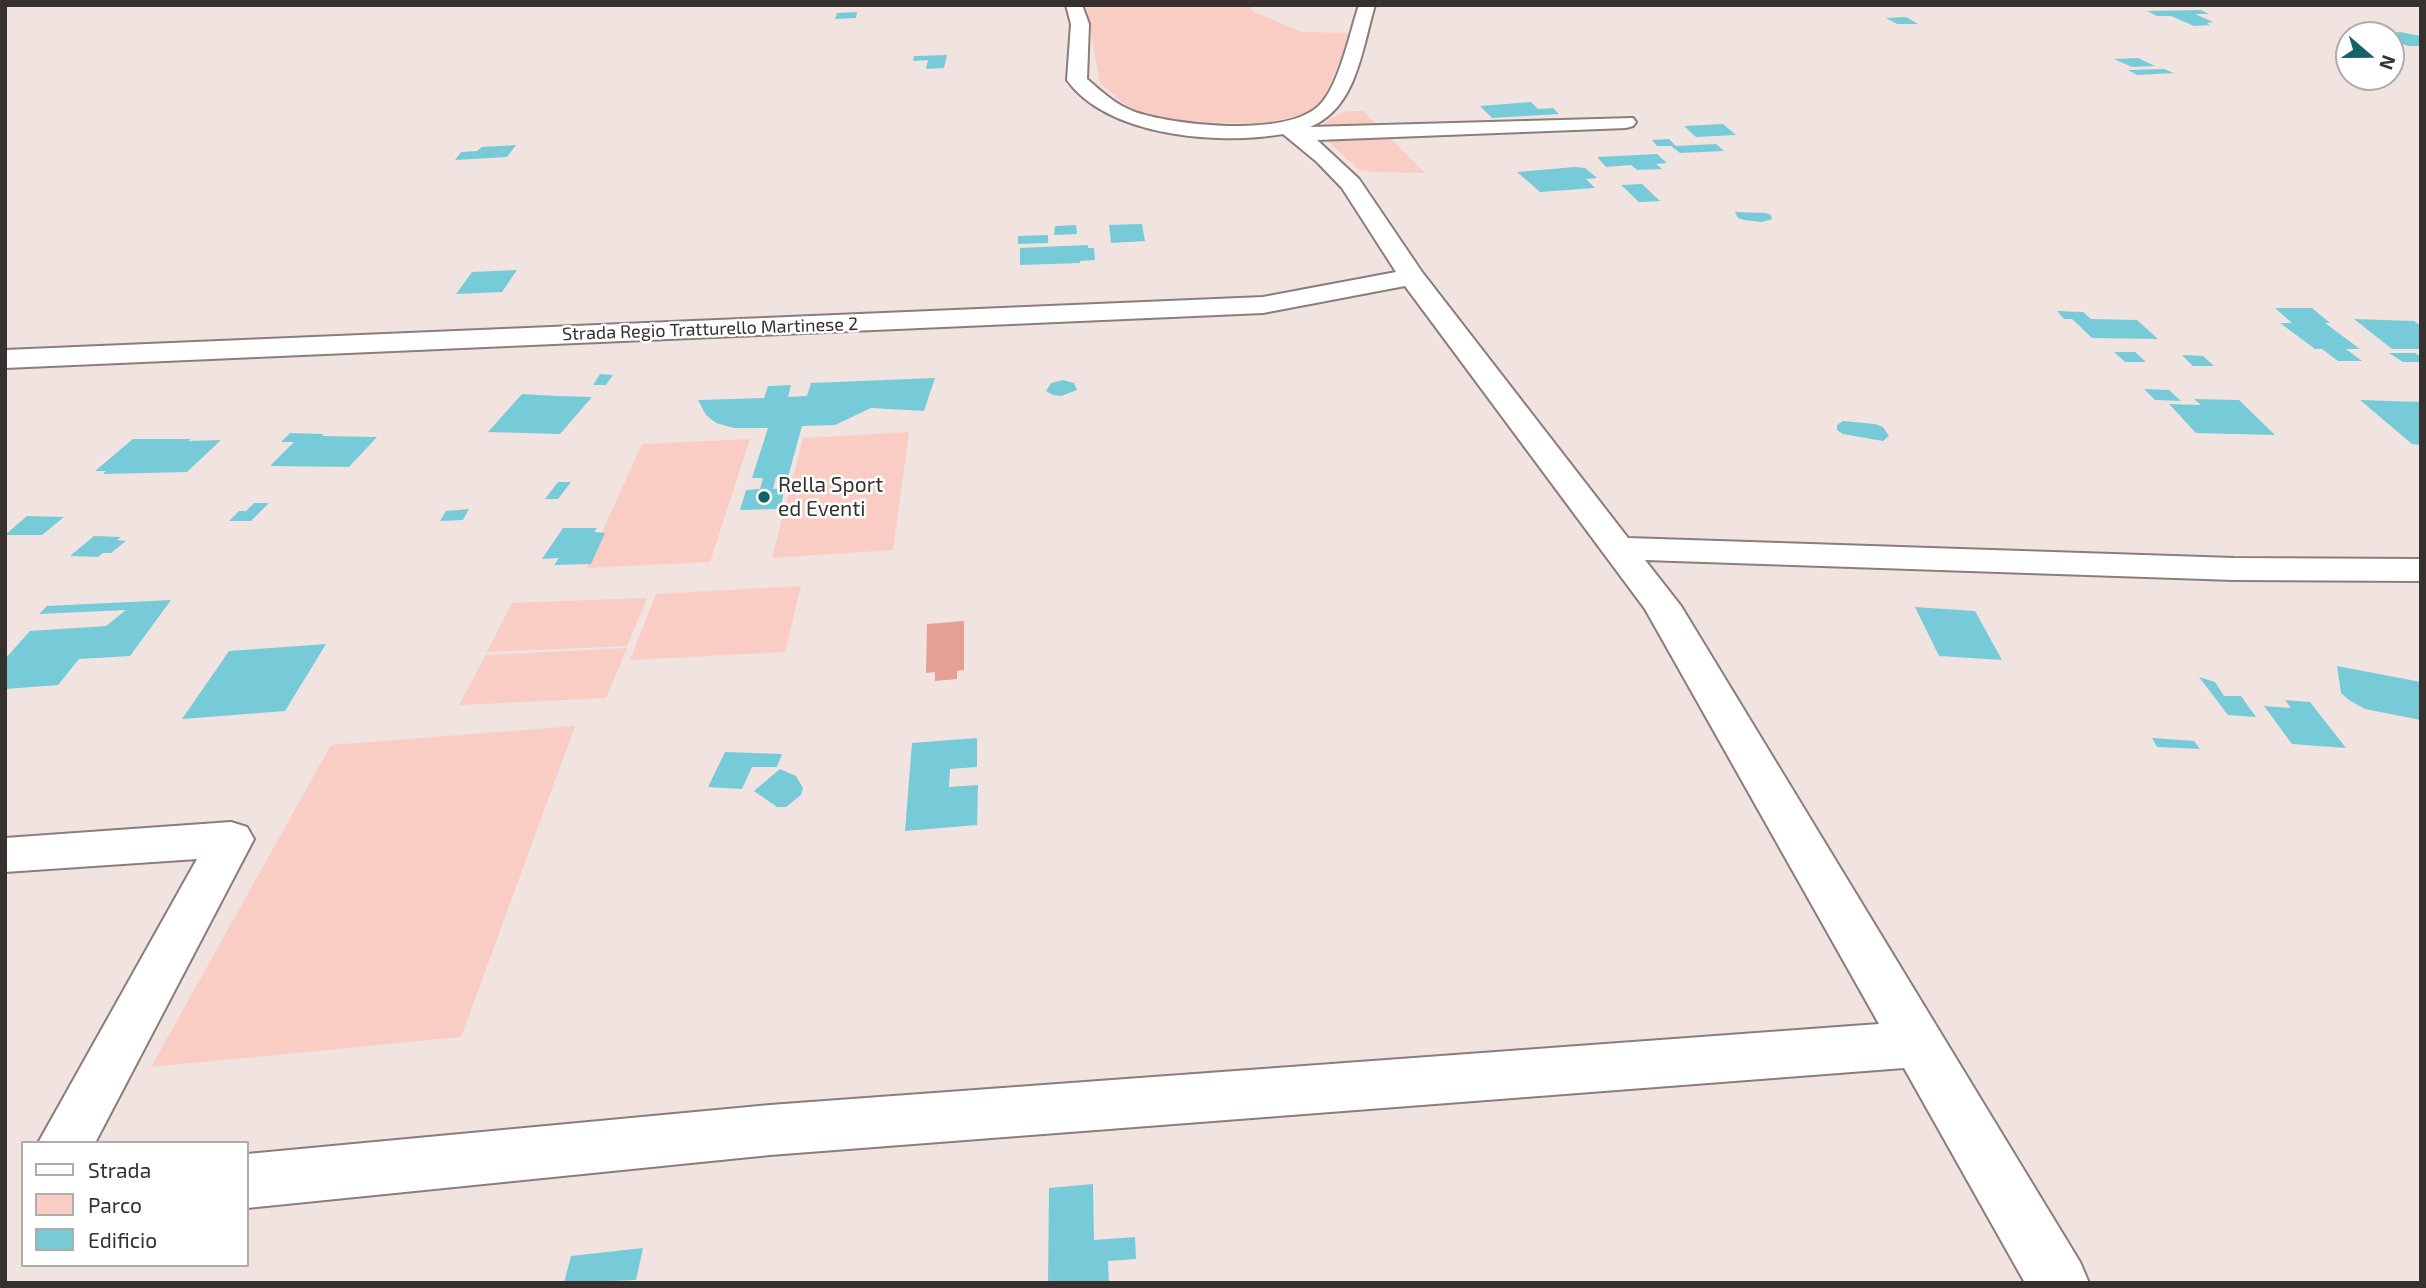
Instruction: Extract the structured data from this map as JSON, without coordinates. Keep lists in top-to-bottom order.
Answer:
{
  "streets": {
    "street": ["Strada Regio Tratturello Martinese 2"]
  },
  "places": ["Rella Sport ed Eventi"],
  "legend": ["Strada", "Parco", "Edificio"],
  "north": "right"
}
